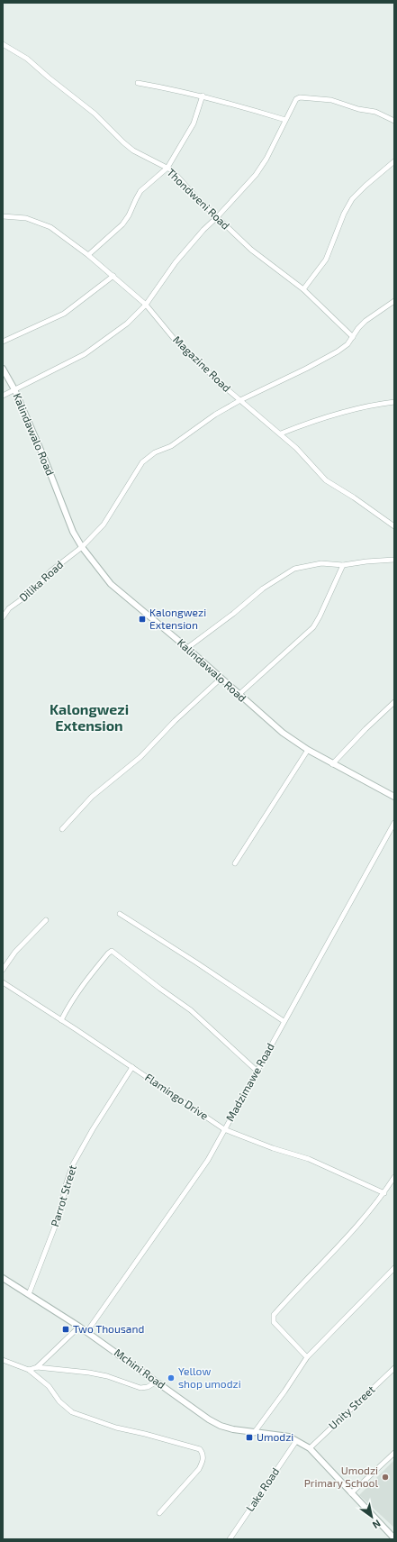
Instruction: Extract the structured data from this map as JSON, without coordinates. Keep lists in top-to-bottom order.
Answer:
{
  "streets": {
    "street": [
      "Thondweni Road",
      "Magazine Road",
      "Kalindawalo Road",
      "Dilika Road",
      "Madzimawe Road",
      "Flamingo Drive",
      "Parrot Street",
      "Mchini Road",
      "Unity Street",
      "Lake Road"
    ]
  },
  "crossings": [
    ["Thondweni Road", "Dilika Road"],
    ["Magazine Road", "Dilika Road"],
    ["Kalindawalo Road", "Dilika Road"],
    ["Madzimawe Road", "Flamingo Drive"],
    ["Madzimawe Road", "Mchini Road"],
    ["Flamingo Drive", "Parrot Street"],
    ["Parrot Street", "Mchini Road"],
    ["Mchini Road", "Unity Street"],
    ["Mchini Road", "Lake Road"]
  ],
  "districts": ["Kalongwezi Extension"],
  "places": {
    "transit": ["Kalongwezi Extension", "Two Thousand", "Umodzi"],
    "other": ["Yellow shop umodzi", "Umodzi Primary School"]
  },
  "north": "bottom right"
}
